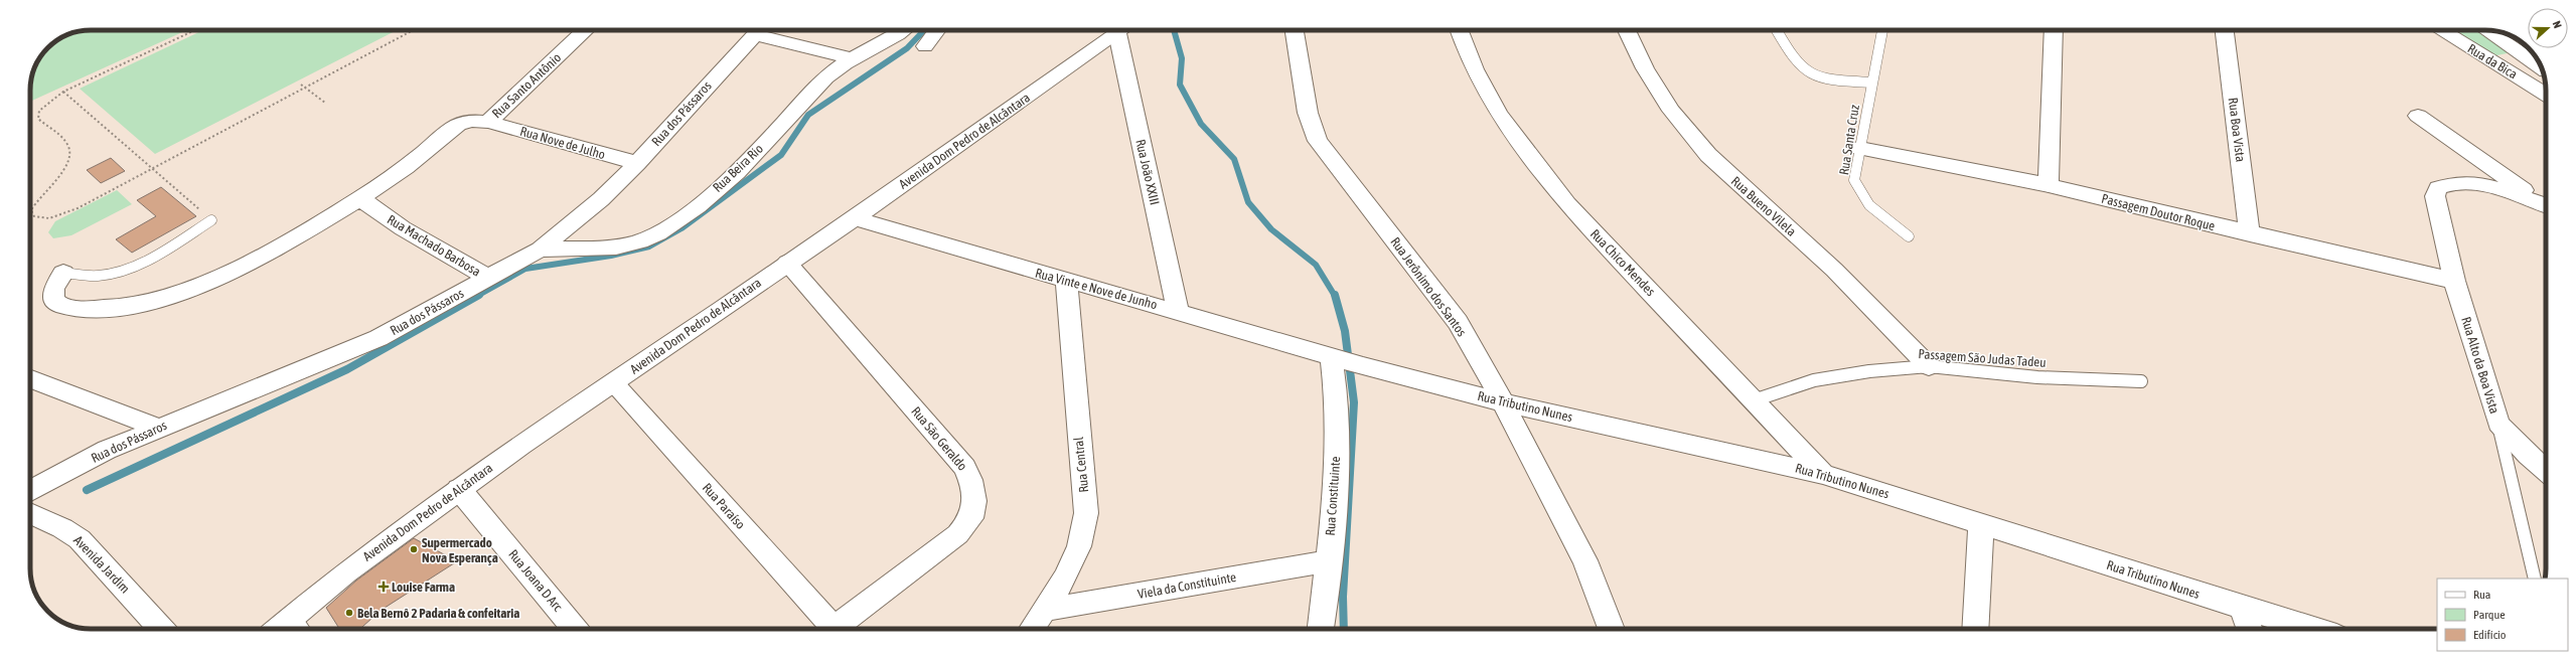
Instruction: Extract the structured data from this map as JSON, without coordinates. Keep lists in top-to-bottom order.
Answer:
{
  "streets": {
    "street": [
      "Rua da Bica",
      "Rua Santo Antônio",
      "Rua dos Pássaros",
      "Rua Boa Vista",
      "Avenida Dom Pedro de Alcântara",
      "Rua Nove de Julho",
      "Rua Beira Rio",
      "Rua João XXIII",
      "Rua Bueno Vilela",
      "Passagem Doutor Roque",
      "Rua Machado Barbosa",
      "Rua Chico Mendes",
      "Rua Jerônimo dos Santos",
      "Rua Vinte e Nove de Junho",
      "Rua Alto da Boa Vista",
      "Rua Tributino Nunes",
      "Rua São Geraldo",
      "Rua Central",
      "Rua Constituinte",
      "Rua Paraíso",
      "Avenida Jardim",
      "Rua Joana D Arc",
      "Viela da Constituinte"
    ],
    "lane": ["Rua Santa Cruz", "Passagem São Judas Tadeu"]
  },
  "crossings": [
    ["Rua Santo Antônio", "Rua Nove de Julho"],
    ["Rua Santo Antônio", "Rua Machado Barbosa"],
    ["Rua dos Pássaros", "Rua Nove de Julho"],
    ["Rua dos Pássaros", "Rua Beira Rio"],
    ["Rua dos Pássaros", "Rua Machado Barbosa"],
    ["Rua Boa Vista", "Passagem Doutor Roque"],
    ["Rua Santa Cruz", "Passagem Doutor Roque"],
    ["Avenida Dom Pedro de Alcântara", "Rua João XXIII"],
    ["Avenida Dom Pedro de Alcântara", "Rua Vinte e Nove de Junho"],
    ["Avenida Dom Pedro de Alcântara", "Rua São Geraldo"],
    ["Avenida Dom Pedro de Alcântara", "Rua Paraíso"],
    ["Avenida Dom Pedro de Alcântara", "Rua Joana D Arc"],
    ["Rua João XXIII", "Rua Vinte e Nove de Junho"],
    ["Rua Bueno Vilela", "Passagem São Judas Tadeu"],
    ["Passagem Doutor Roque", "Rua Alto da Boa Vista"],
    ["Rua Chico Mendes", "Passagem São Judas Tadeu"],
    ["Rua Chico Mendes", "Rua Tributino Nunes"],
    ["Rua Jerônimo dos Santos", "Rua Tributino Nunes"],
    ["Rua Vinte e Nove de Junho", "Rua Tributino Nunes"],
    ["Rua Vinte e Nove de Junho", "Rua Central"],
    ["Rua Vinte e Nove de Junho", "Rua Constituinte"],
    ["Rua Tributino Nunes", "Rua Constituinte"],
    ["Rua Central", "Viela da Constituinte"],
    ["Rua Constituinte", "Viela da Constituinte"]
  ],
  "places": {
    "other": ["Supermercado Nova Esperança", "Bela Bernô 2 Padaria & confeitaria"],
    "health": ["Louise Farma"]
  },
  "legend": ["Rua", "Parque", "Edifício"],
  "north": "right"
}
